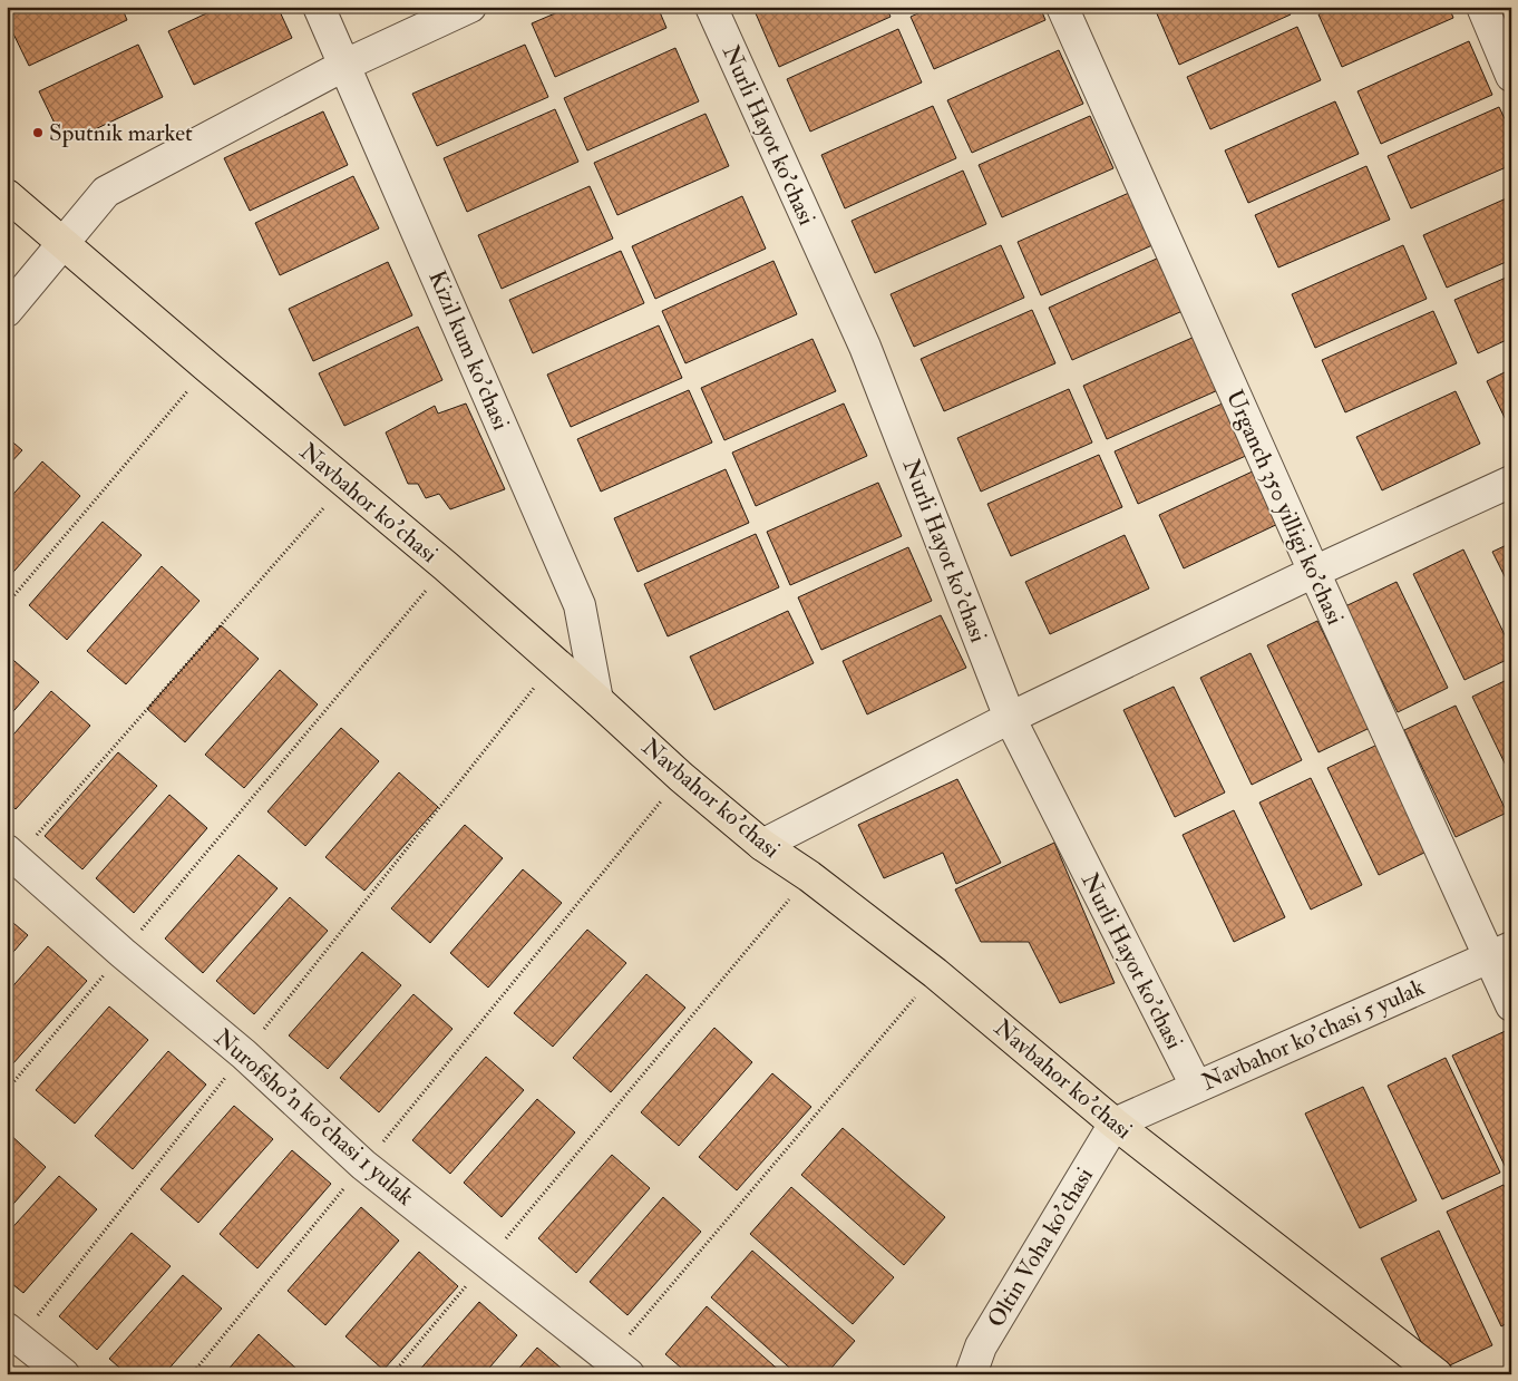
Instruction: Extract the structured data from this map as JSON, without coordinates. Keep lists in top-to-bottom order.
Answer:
{
  "streets": {
    "main road": ["Navbahor ko'chasi"],
    "street": [
      "Nurli Hayot ko'chasi",
      "Kizil kum ko'chasi",
      "Urganch 350 yilligi ko'chasi",
      "Navbahor ko'chasi 5 yulak",
      "Nurofsho'n ko'chasi 1 yulak",
      "Oltin Voha ko'chasi"
    ]
  },
  "crossings": [
    ["Nurli Hayot ko'chasi", "Navbahor ko'chasi 5 yulak"],
    ["Kizil kum ko'chasi", "Navbahor ko'chasi"],
    ["Navbahor ko'chasi", "Navbahor ko'chasi 5 yulak"],
    ["Navbahor ko'chasi", "Oltin Voha ko'chasi"],
    ["Urganch 350 yilligi ko'chasi", "Navbahor ko'chasi 5 yulak"],
    ["Navbahor ko'chasi 5 yulak", "Oltin Voha ko'chasi"]
  ],
  "places": ["Sputnik market"]
}
